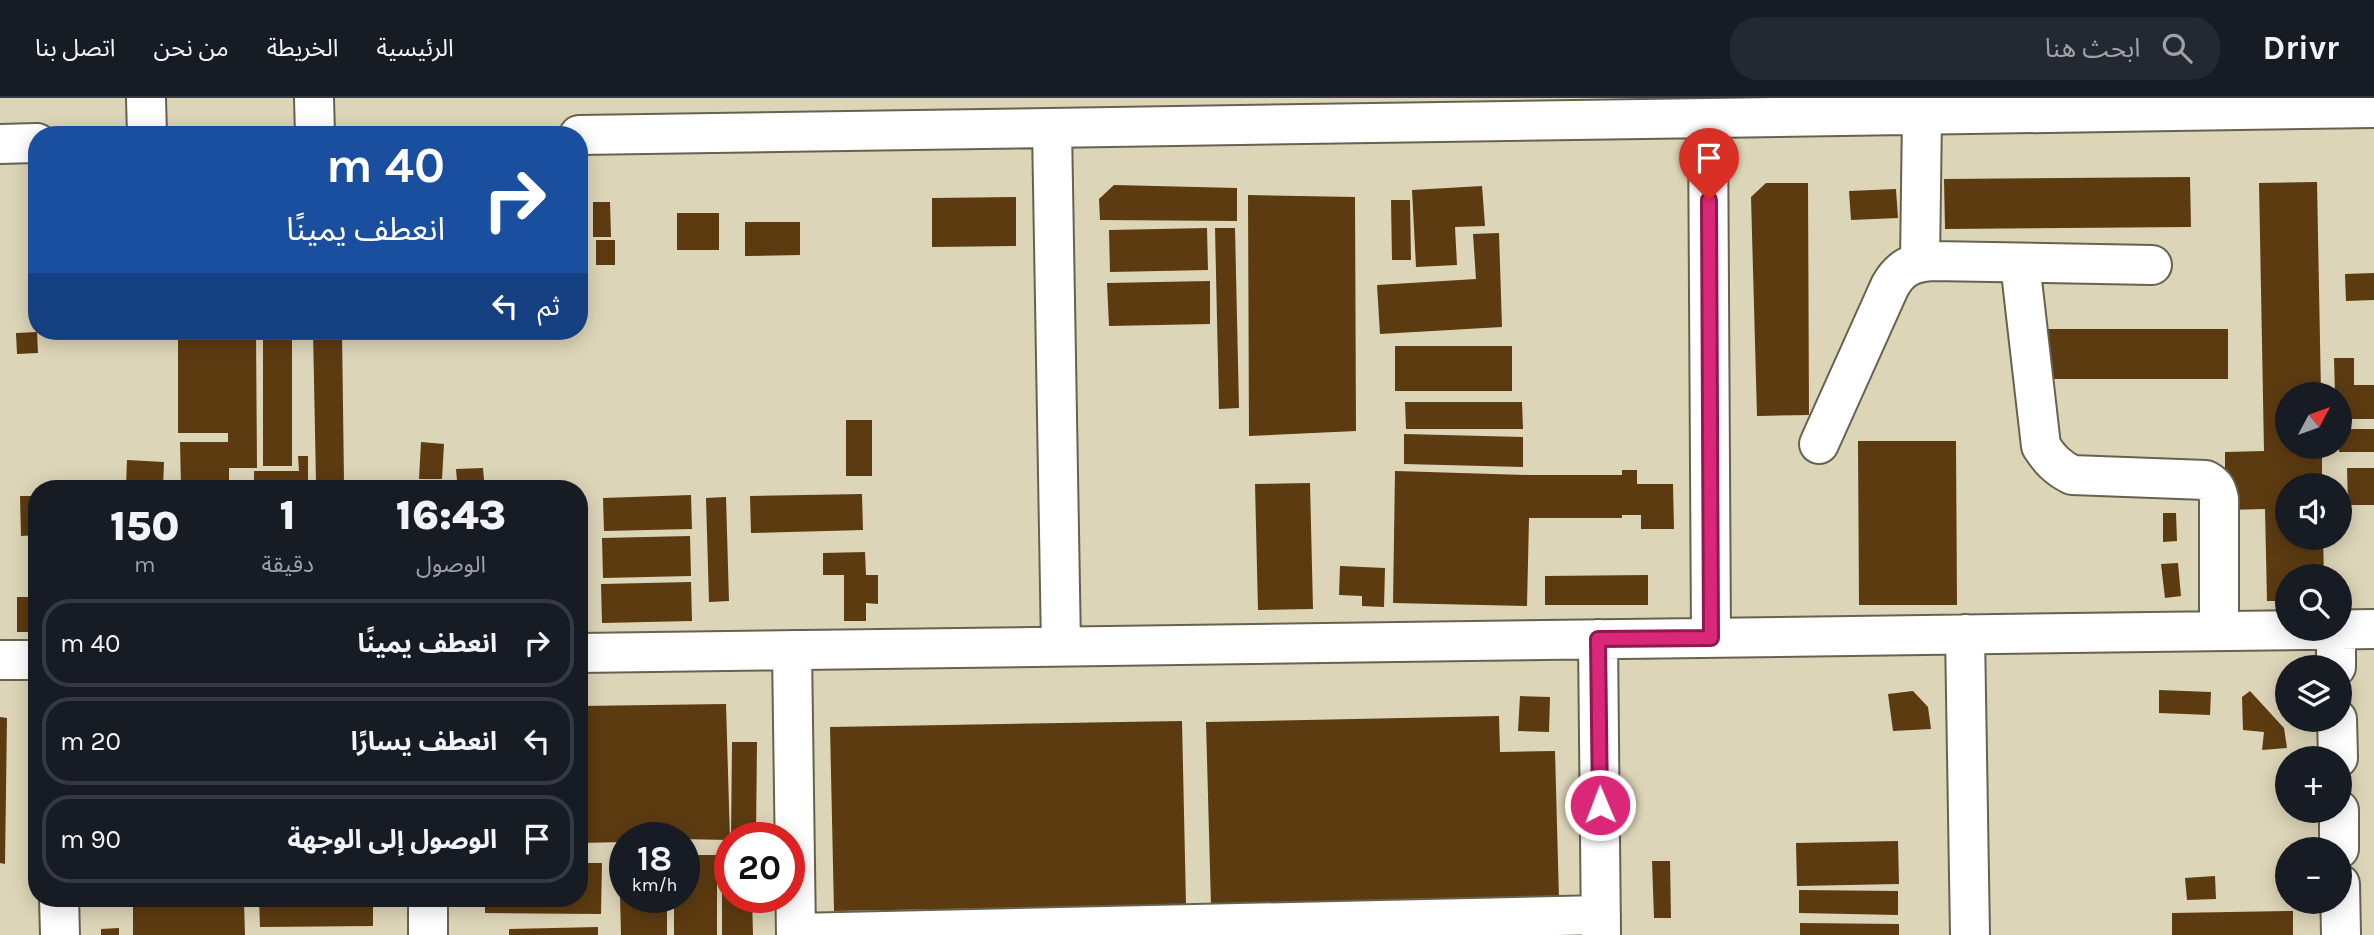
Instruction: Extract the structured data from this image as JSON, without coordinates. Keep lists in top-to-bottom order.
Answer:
{
  "north": "top right",
  "page": {
    "header": "Drivr",
    "search": "ابحث هنا",
    "nav": [
      "الرئيسية",
      "الخريطة",
      "من نحن",
      "اتصل بنا"
    ],
    "turn": ["40 m", "انعطف يمينًا"],
    "then": "ثم",
    "map_buttons": ["+", "−"],
    "eta": [
      "16:43",
      "الوصول",
      "1",
      "دقيقة",
      "150",
      "m"
    ],
    "list": [
      {
        "name": "انعطف يمينًا",
        "value": "40 m"
      },
      {
        "name": "انعطف يسارًا",
        "value": "20 m"
      },
      {
        "name": "الوصول إلى الوجهة",
        "value": "90 m"
      }
    ],
    "speed": "18 km/h",
    "limit": "20"
  }
}
